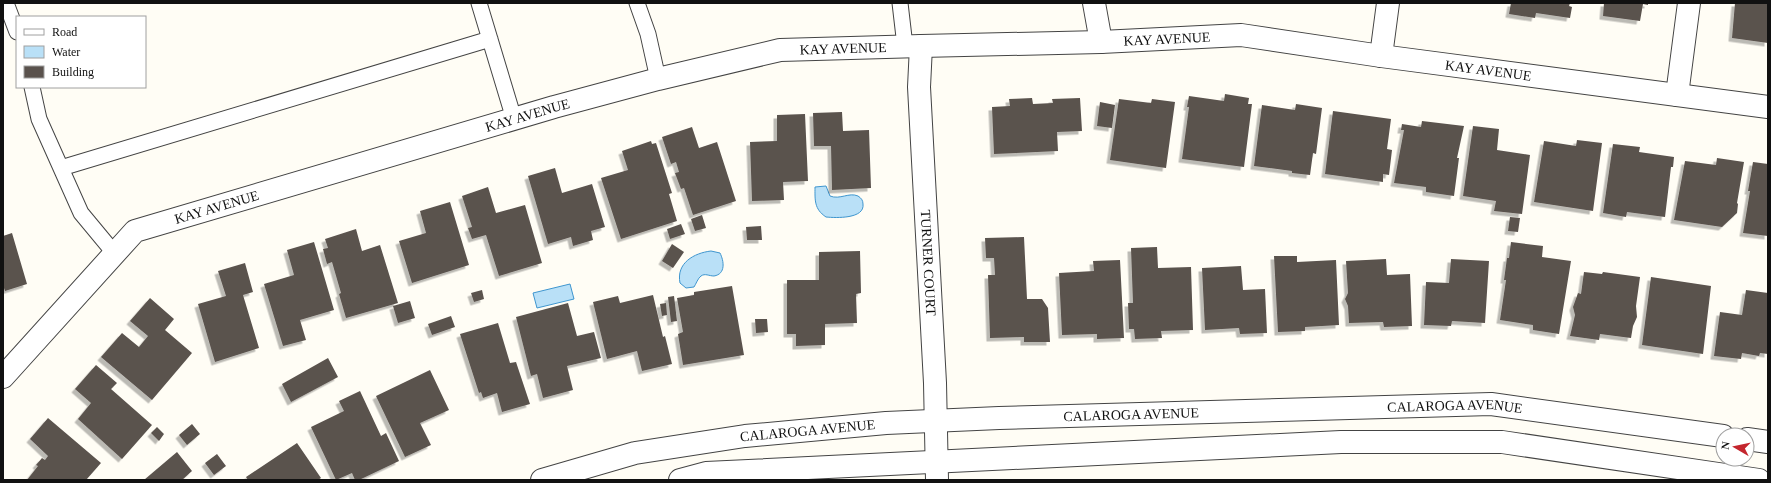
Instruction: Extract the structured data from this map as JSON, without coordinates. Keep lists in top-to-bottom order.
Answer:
{
  "streets": {
    "street": ["KAY AVENUE", "TURNER COURT", "CALAROGA AVENUE"]
  },
  "crossings": [
    ["KAY AVENUE", "TURNER COURT"],
    ["TURNER COURT", "CALAROGA AVENUE"]
  ],
  "legend": ["Road", "Water", "Building"],
  "north": "left"
}
